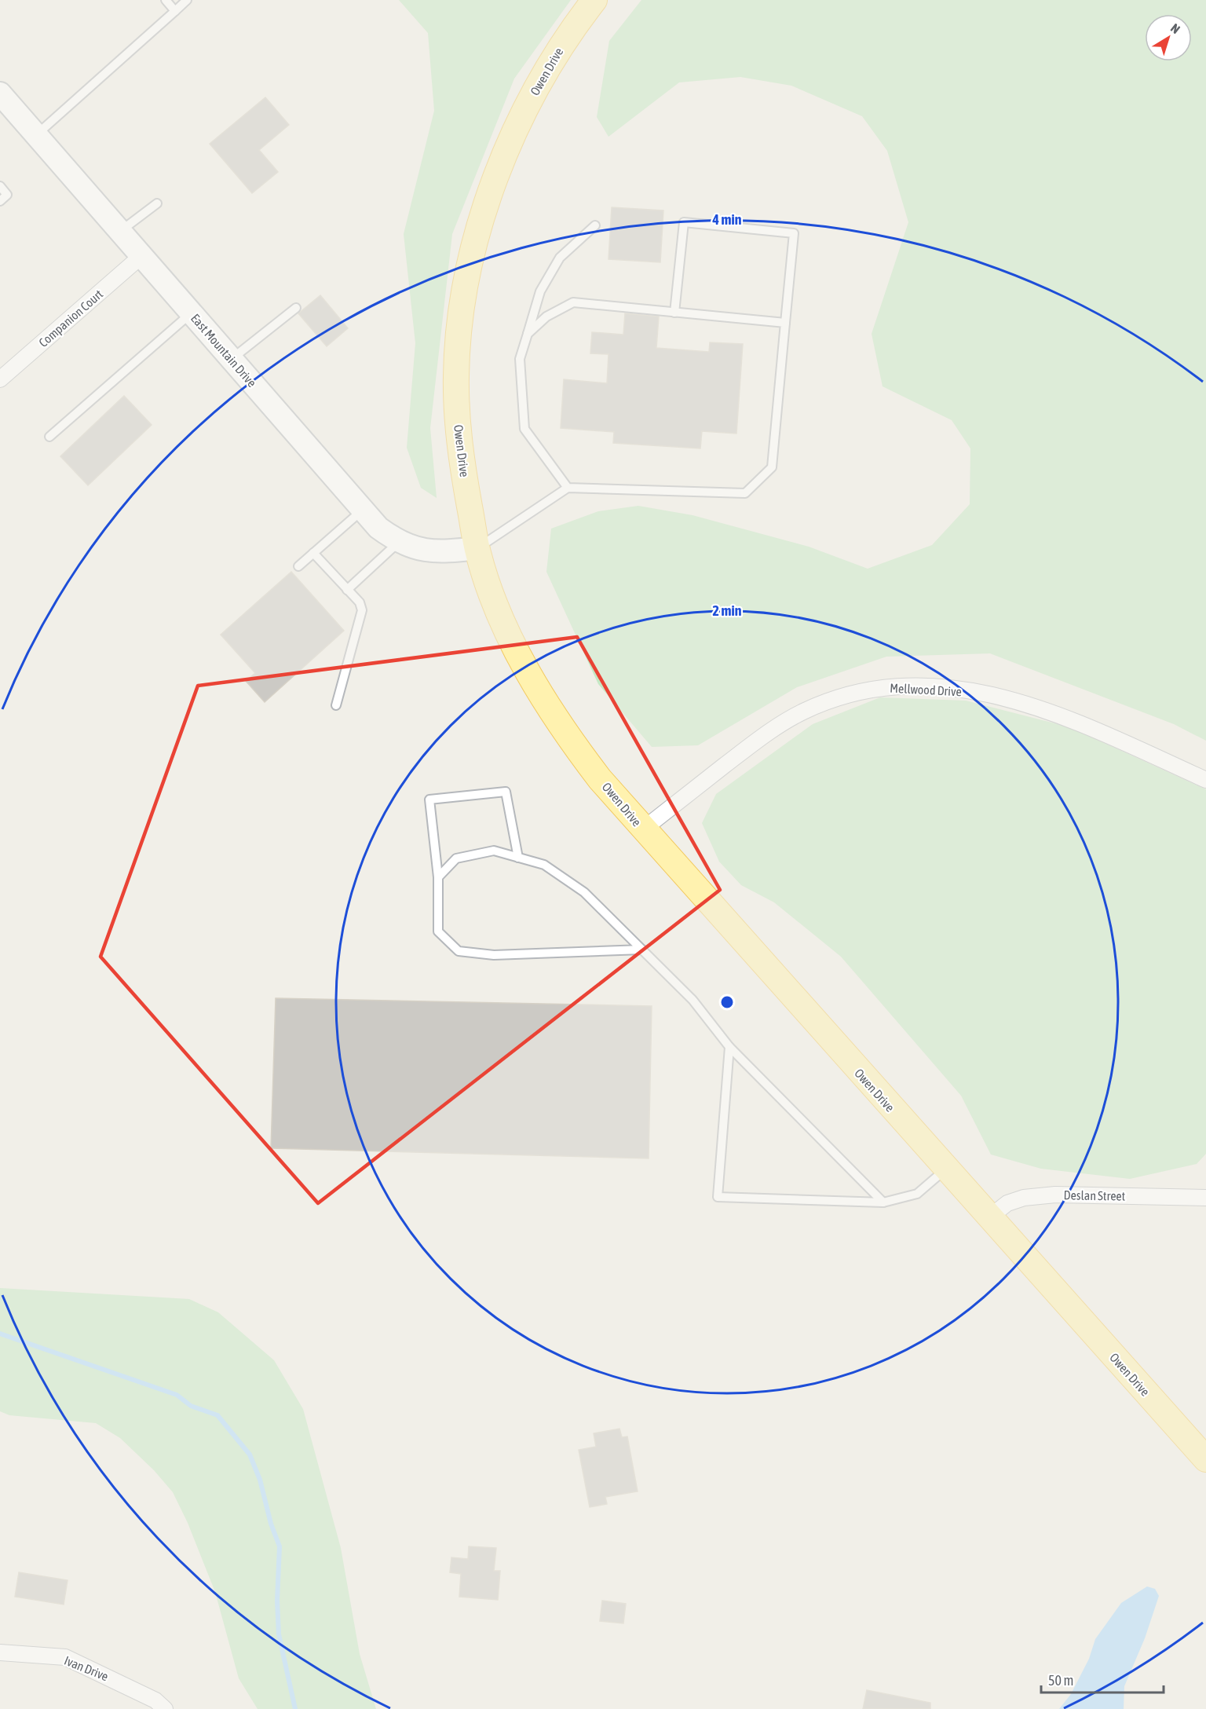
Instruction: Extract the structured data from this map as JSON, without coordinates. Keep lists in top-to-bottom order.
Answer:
{
  "streets": {
    "main road": ["Owen Drive"],
    "street": [
      "Companion Court",
      "East Mountain Drive",
      "Mellwood Drive",
      "Deslan Street",
      "Ivan Drive"
    ]
  },
  "crossings": [
    ["Owen Drive", "East Mountain Drive"],
    ["Owen Drive", "Mellwood Drive"],
    ["Owen Drive", "Deslan Street"],
    ["Companion Court", "East Mountain Drive"]
  ],
  "scale_bar": "50 m",
  "north": "top right",
  "rings": ["4 min", "2 min"]
}
